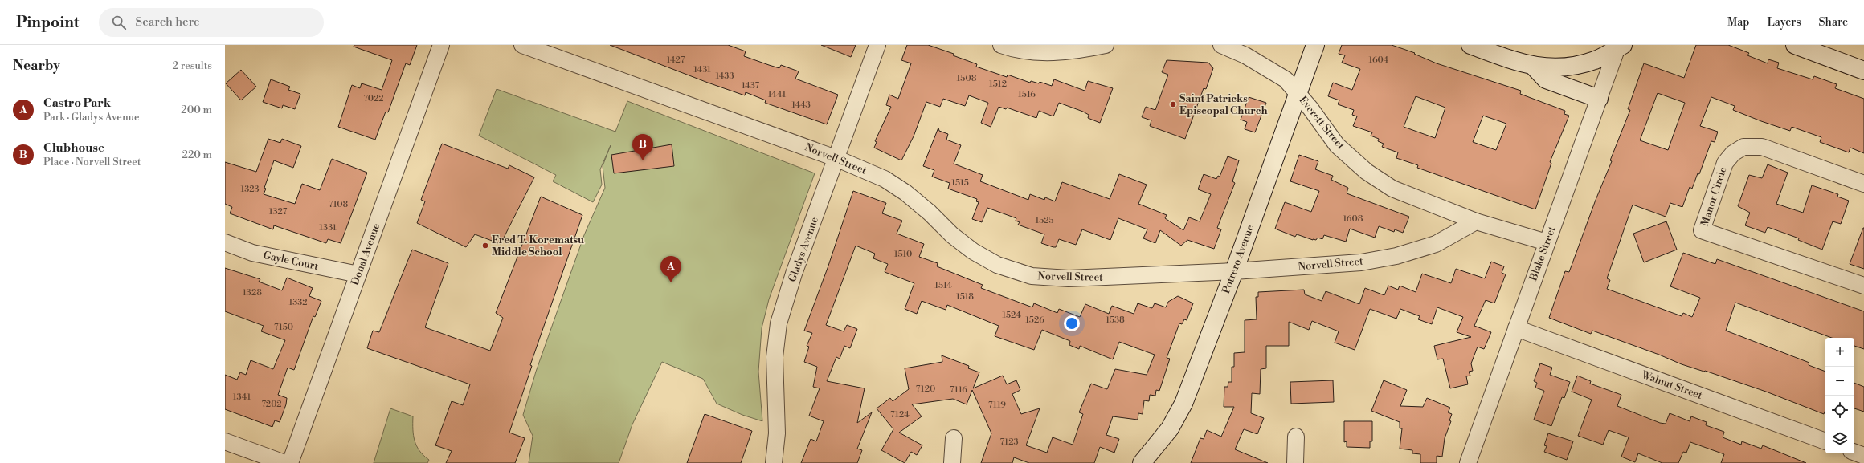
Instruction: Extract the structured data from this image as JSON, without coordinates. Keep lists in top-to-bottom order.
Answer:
{
  "streets": {
    "street": [
      "Everett Street",
      "Norvell Street",
      "Manor Circle",
      "Gladys Avenue",
      "Blake Street",
      "Donal Avenue",
      "Potrero Avenue",
      "Gayle Court",
      "Walnut Street"
    ]
  },
  "crossings": [
    ["Everett Street", "Norvell Street"],
    ["Everett Street", "Potrero Avenue"],
    ["Norvell Street", "Gladys Avenue"],
    ["Norvell Street", "Potrero Avenue"],
    ["Blake Street", "Walnut Street"],
    ["Donal Avenue", "Gayle Court"]
  ],
  "places": ["Saint Patricks Episcopal Church", "Fred T. Korematsu Middle School"],
  "house_numbers": [
    "1427",
    "1604",
    "1431",
    "1433",
    "1508",
    "1512",
    "1437",
    "1441",
    "1516",
    "7022",
    "1443",
    "1515",
    "1323",
    "7108",
    "1327",
    "1608",
    "1525",
    "1331",
    "1510",
    "1514",
    "1328",
    "1518",
    "1332",
    "1524",
    "1526",
    "1538",
    "7150",
    "7120",
    "7116",
    "1341",
    "7202",
    "7119",
    "7124",
    "7123"
  ],
  "page": {
    "header": "Pinpoint",
    "search": "Search here",
    "nav": ["Map", "Layers", "Share"],
    "heading": ["Nearby", "2 results"],
    "list": [
      {
        "mark": "A",
        "name": "Castro Park",
        "note": "Park · Gladys Avenue",
        "value": "200 m"
      },
      {
        "mark": "B",
        "name": "Clubhouse",
        "note": "Place · Norvell Street",
        "value": "220 m"
      }
    ],
    "pins": ["B", "A"],
    "map_buttons": ["+", "−"]
  }
}
